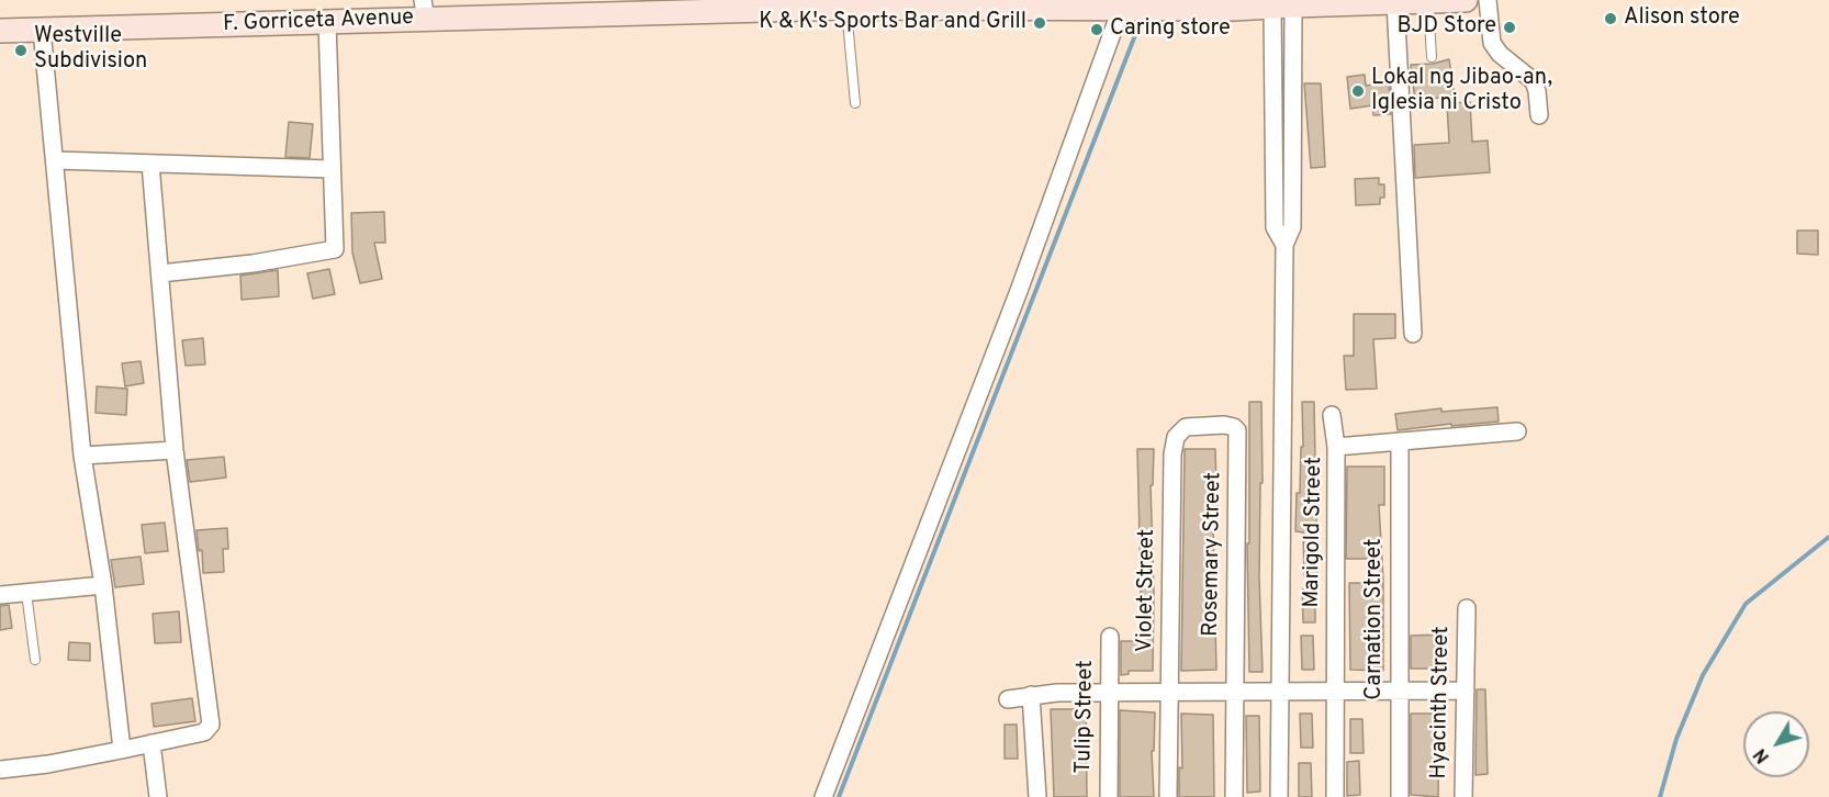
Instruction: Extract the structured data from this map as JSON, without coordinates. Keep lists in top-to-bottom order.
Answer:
{
  "streets": {
    "main road": ["F. Gorriceta Avenue"],
    "street": [
      "Marigold Street",
      "Rosemary Street",
      "Violet Street",
      "Carnation Street",
      "Hyacinth Street",
      "Tulip Street"
    ]
  },
  "crossings": [
    ["Marigold Street", "Carnation Street"],
    ["Rosemary Street", "Violet Street"]
  ],
  "places": [
    "Alison store",
    "K & K's Sports Bar and Grill",
    "BJD Store",
    "Caring store",
    "Westville Subdivision",
    "Lokal ng Jibao-an, Iglesia ni Cristo"
  ],
  "north": "bottom left"
}
